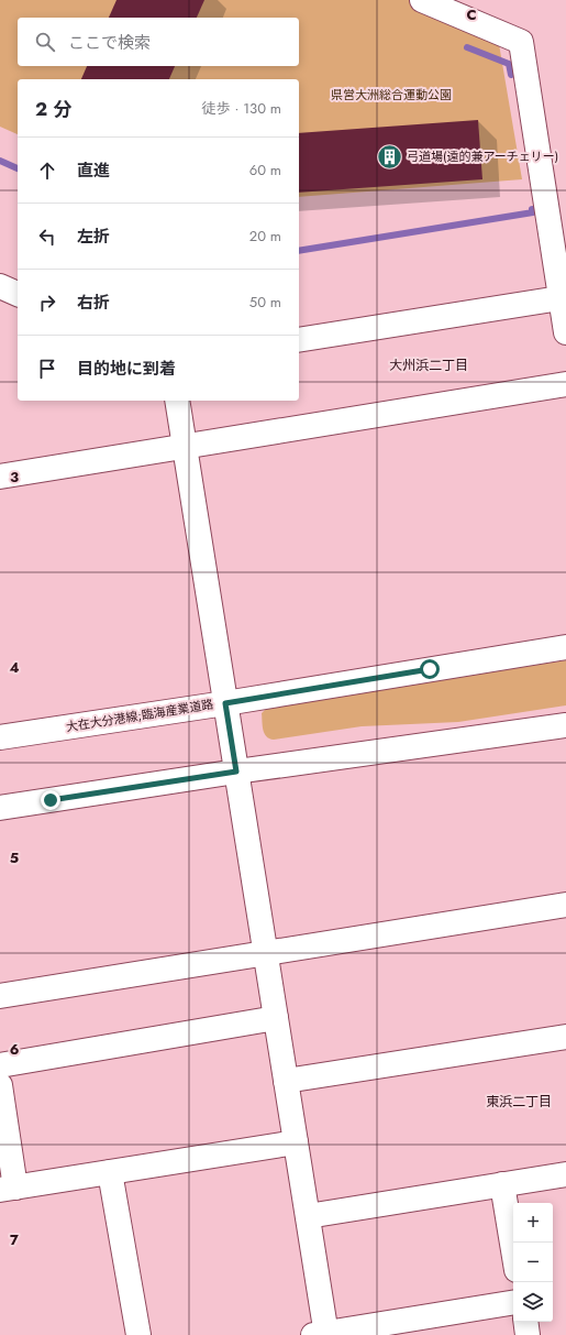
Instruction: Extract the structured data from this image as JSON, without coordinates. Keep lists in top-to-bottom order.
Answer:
{
  "streets": {
    "street": ["大在大分港線;臨海産業道路"]
  },
  "districts": ["大州浜二丁目", "東浜二丁目"],
  "parks": ["県営大洲総合運動公園"],
  "places": {
    "building": ["弓道場(遠的兼アーチェリー)"]
  },
  "page": {
    "search": "ここで検索",
    "heading": ["2 分", "徒歩 · 130 m"],
    "list": [
      ["直進", "60 m"],
      ["左折", "20 m"],
      ["右折", "50 m"],
      "目的地に到着"
    ],
    "map_buttons": ["+", "−"]
  },
  "grid": {
    "columns": ["C"],
    "rows": [
      "3",
      "4",
      "5",
      "6",
      "7"
    ]
  }
}
